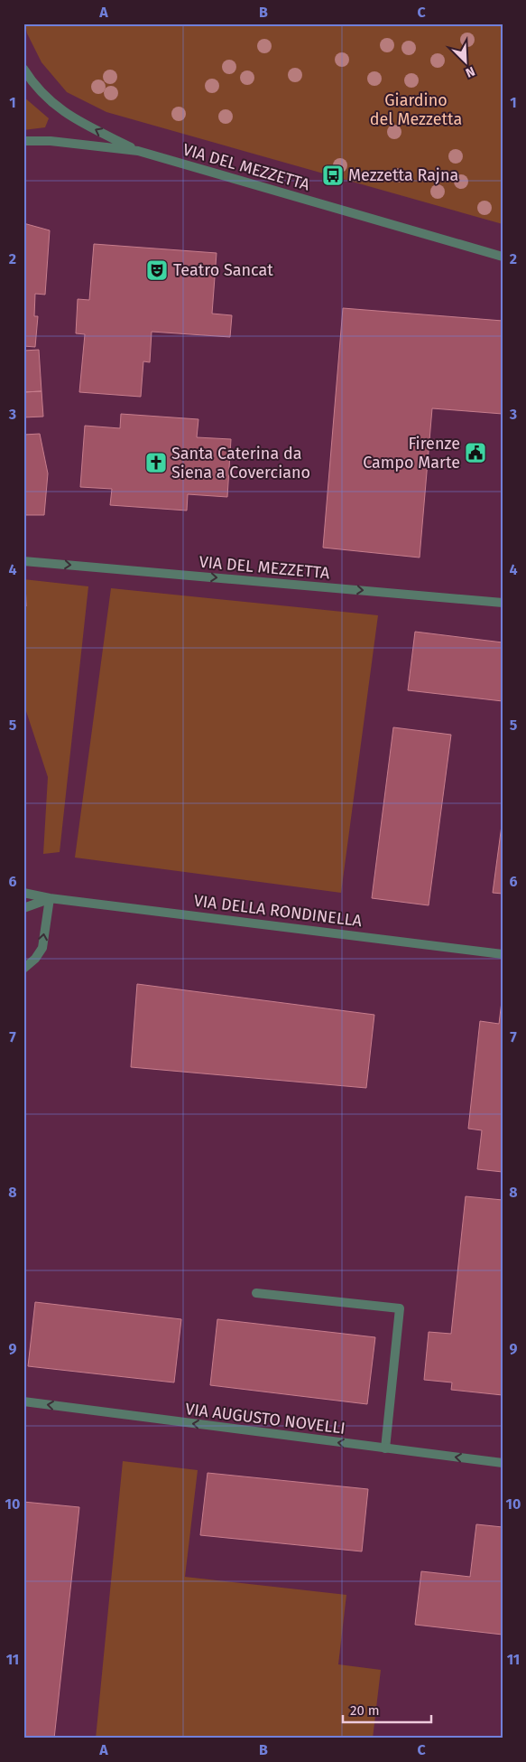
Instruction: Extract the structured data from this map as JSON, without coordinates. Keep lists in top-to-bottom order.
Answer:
{
  "streets": {
    "street": ["VIA DEL MEZZETTA", "VIA DELLA RONDINELLA", "VIA AUGUSTO NOVELLI"]
  },
  "one_way": ["VIA AUGUSTO NOVELLI"],
  "parks": ["Giardino del Mezzetta"],
  "places": {
    "bus stop": ["Mezzetta Rajna"],
    "theatre": ["Teatro Sancat"],
    "public building": ["Firenze Campo Marte"],
    "church": ["Santa Caterina da Siena a Coverciano"]
  },
  "scale_bar": "20 m",
  "north": "bottom right",
  "grid": {
    "columns": ["A", "B", "C"],
    "rows": [
      "1",
      "2",
      "3",
      "4",
      "5",
      "6",
      "7",
      "8",
      "9",
      "10",
      "11"
    ]
  }
}
